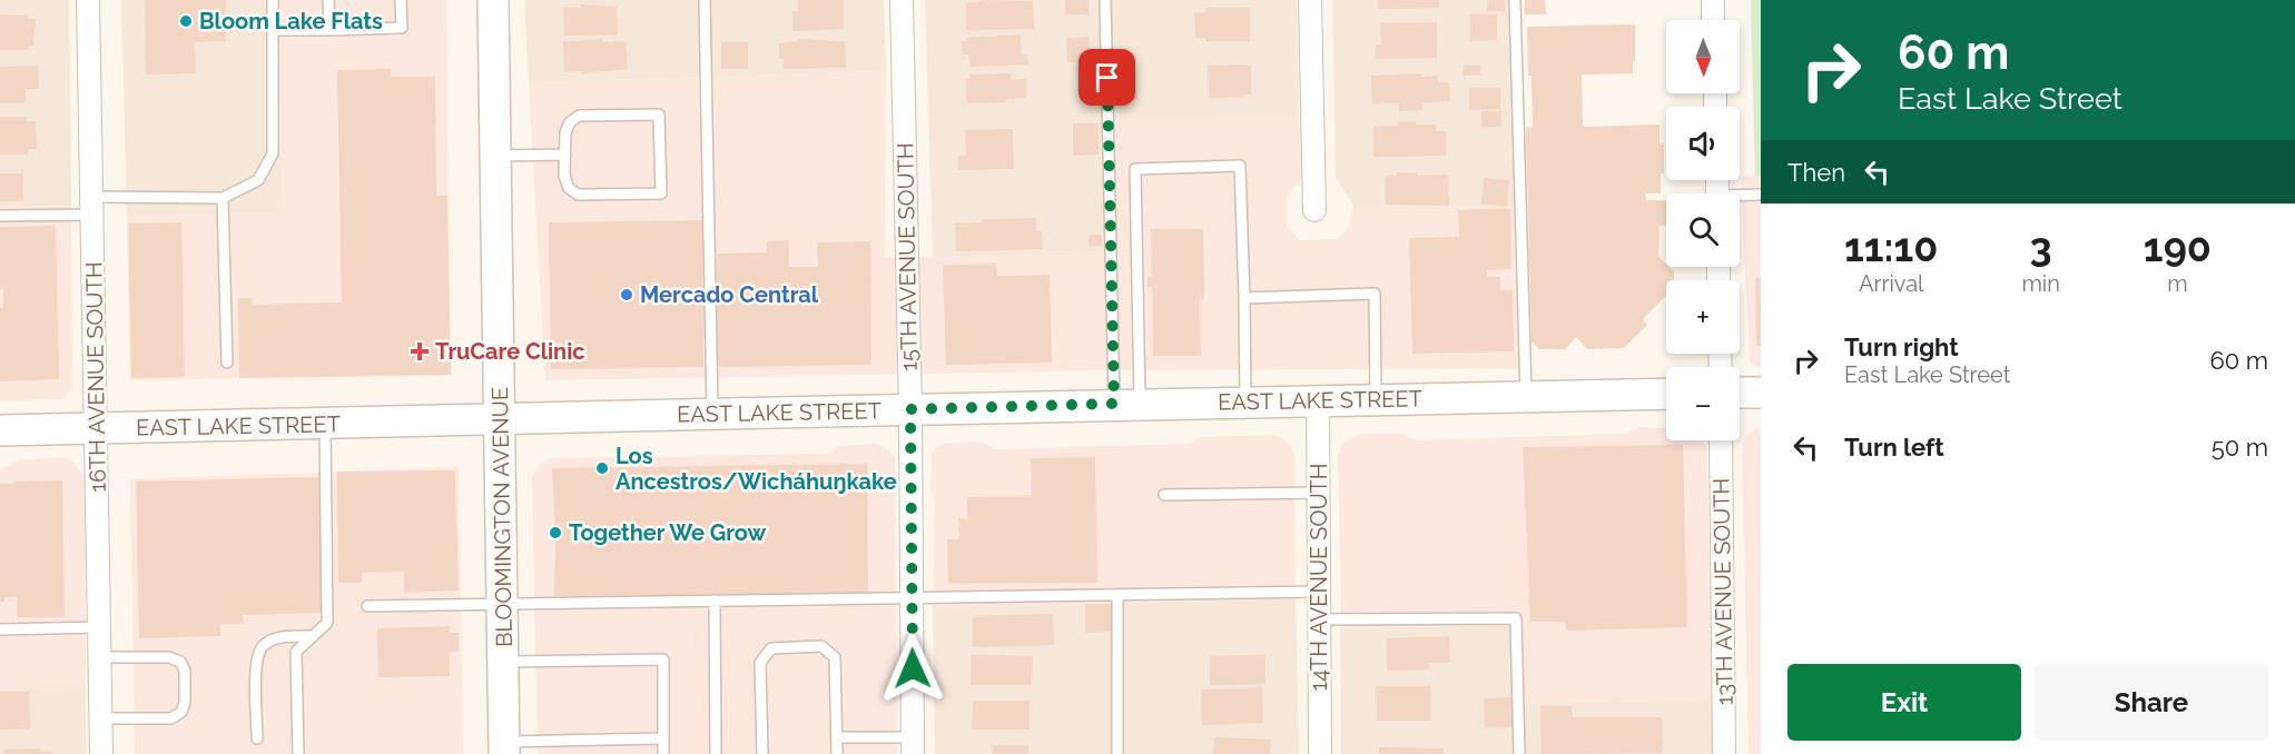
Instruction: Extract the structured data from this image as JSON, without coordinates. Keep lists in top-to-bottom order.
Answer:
{
  "streets": {
    "main road": ["EAST LAKE STREET", "BLOOMINGTON AVENUE"],
    "street": [
      "15TH AVENUE SOUTH",
      "16TH AVENUE SOUTH",
      "14TH AVENUE SOUTH",
      "13TH AVENUE SOUTH"
    ]
  },
  "crossings": [
    ["15TH AVENUE SOUTH", "EAST LAKE STREET"],
    ["16TH AVENUE SOUTH", "EAST LAKE STREET"],
    ["EAST LAKE STREET", "BLOOMINGTON AVENUE"],
    ["EAST LAKE STREET", "14TH AVENUE SOUTH"]
  ],
  "places": {
    "other": [
      "Bloom Lake Flats",
      "Mercado Central",
      "Los Ancestros/Wicháhuŋkake",
      "Together We Grow"
    ],
    "health": ["TruCare Clinic"]
  },
  "north": "bottom",
  "page": {
    "turn": ["60 m", "East Lake Street"],
    "map_buttons": ["+", "−"],
    "then": "Then",
    "eta": [
      "11:10",
      "Arrival",
      "3",
      "min",
      "190",
      "m"
    ],
    "list": [
      {
        "name": "Turn right",
        "note": "East Lake Street",
        "value": "60 m"
      },
      {
        "name": "Turn left",
        "value": "50 m"
      }
    ],
    "buttons": ["Exit", "Share"]
  }
}
